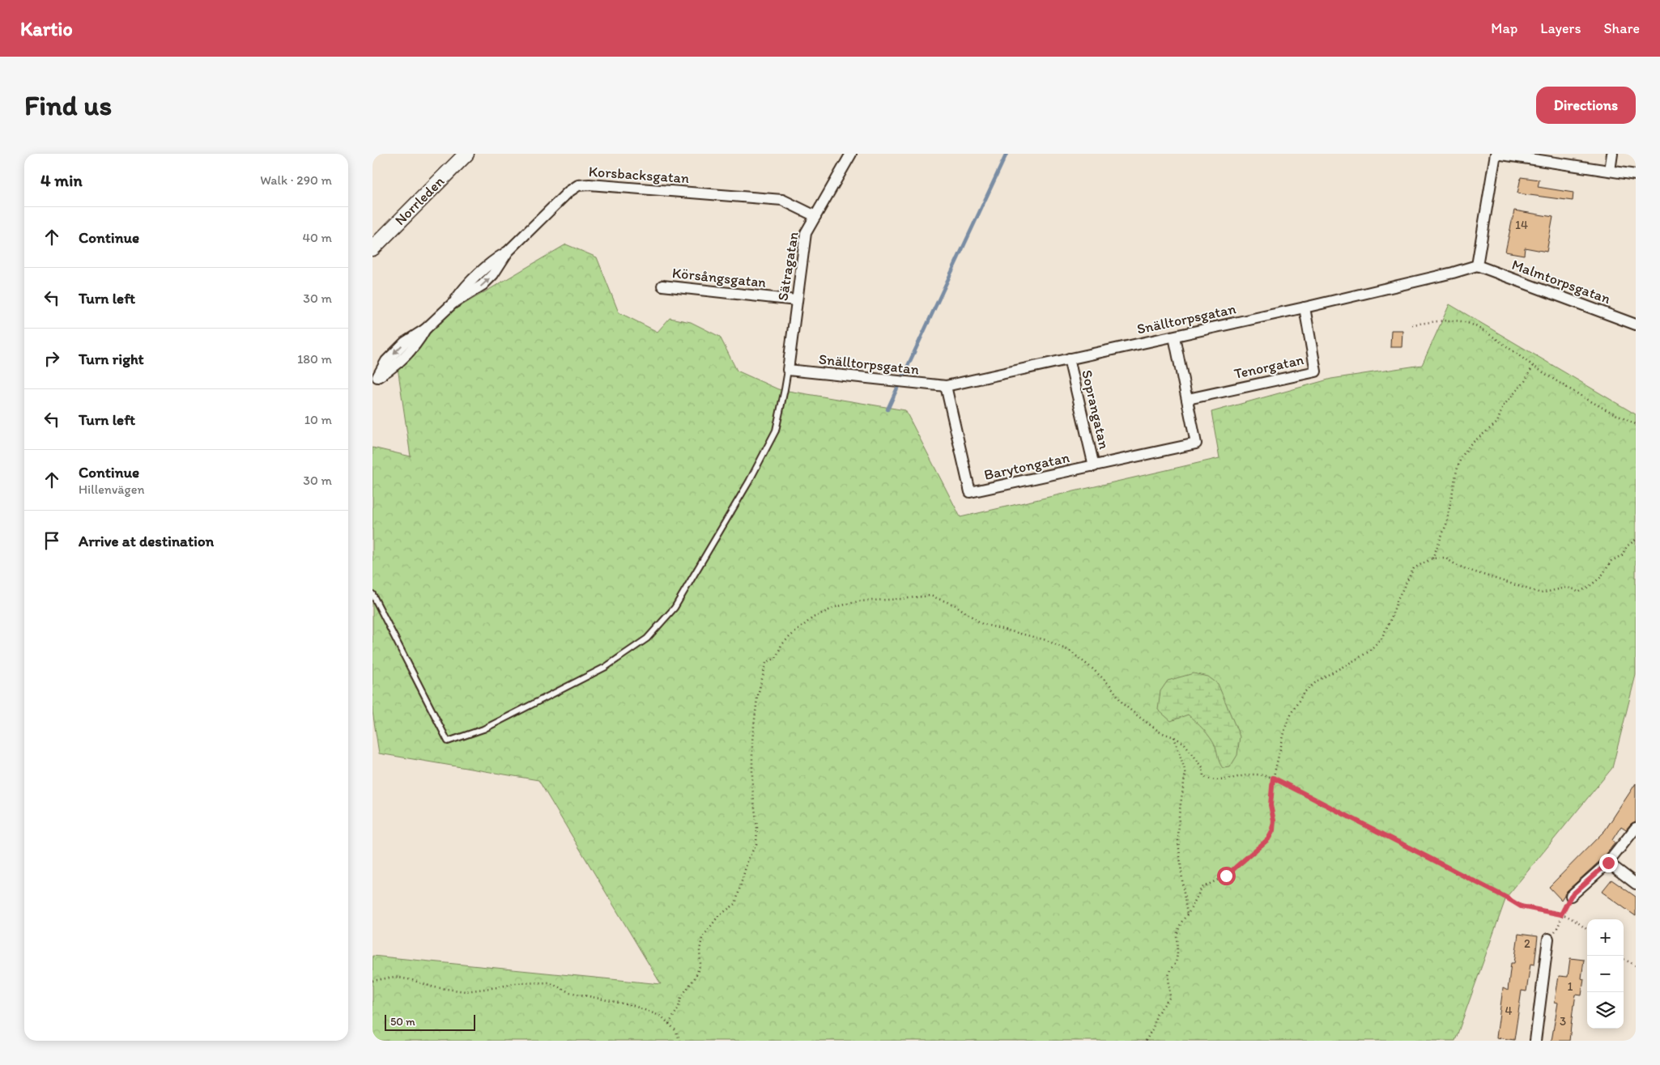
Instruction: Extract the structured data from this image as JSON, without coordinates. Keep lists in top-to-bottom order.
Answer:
{
  "streets": {
    "main road": ["Norrleden"],
    "street": [
      "Korsbacksgatan",
      "Sätragatan",
      "Körsångsgatan",
      "Malmtorpsgatan",
      "Snälltorpsgatan",
      "Tenorgatan",
      "Soprangatan",
      "Barytongatan"
    ]
  },
  "crossings": [
    ["Korsbacksgatan", "Sätragatan"],
    ["Sätragatan", "Körsångsgatan"],
    ["Sätragatan", "Snälltorpsgatan"],
    ["Malmtorpsgatan", "Snälltorpsgatan"],
    ["Snälltorpsgatan", "Tenorgatan"],
    ["Snälltorpsgatan", "Soprangatan"],
    ["Snälltorpsgatan", "Barytongatan"],
    ["Tenorgatan", "Barytongatan"],
    ["Soprangatan", "Barytongatan"]
  ],
  "house_numbers": [
    "14",
    "2",
    "1",
    "4",
    "3"
  ],
  "scale_bar": "50 m",
  "page": {
    "header": "Kartio",
    "nav": ["Map", "Layers", "Share"],
    "buttons": "Directions",
    "title": "Find us",
    "heading": ["4 min", "Walk · 290 m"],
    "list": [
      ["Continue", "40 m"],
      ["Turn left", "30 m"],
      ["Turn right", "180 m"],
      ["Turn left", "10 m"],
      ["Continue", "Hillenvägen", "30 m"],
      "Arrive at destination"
    ],
    "map_buttons": ["+", "−"],
    "scale": "50 m"
  }
}
